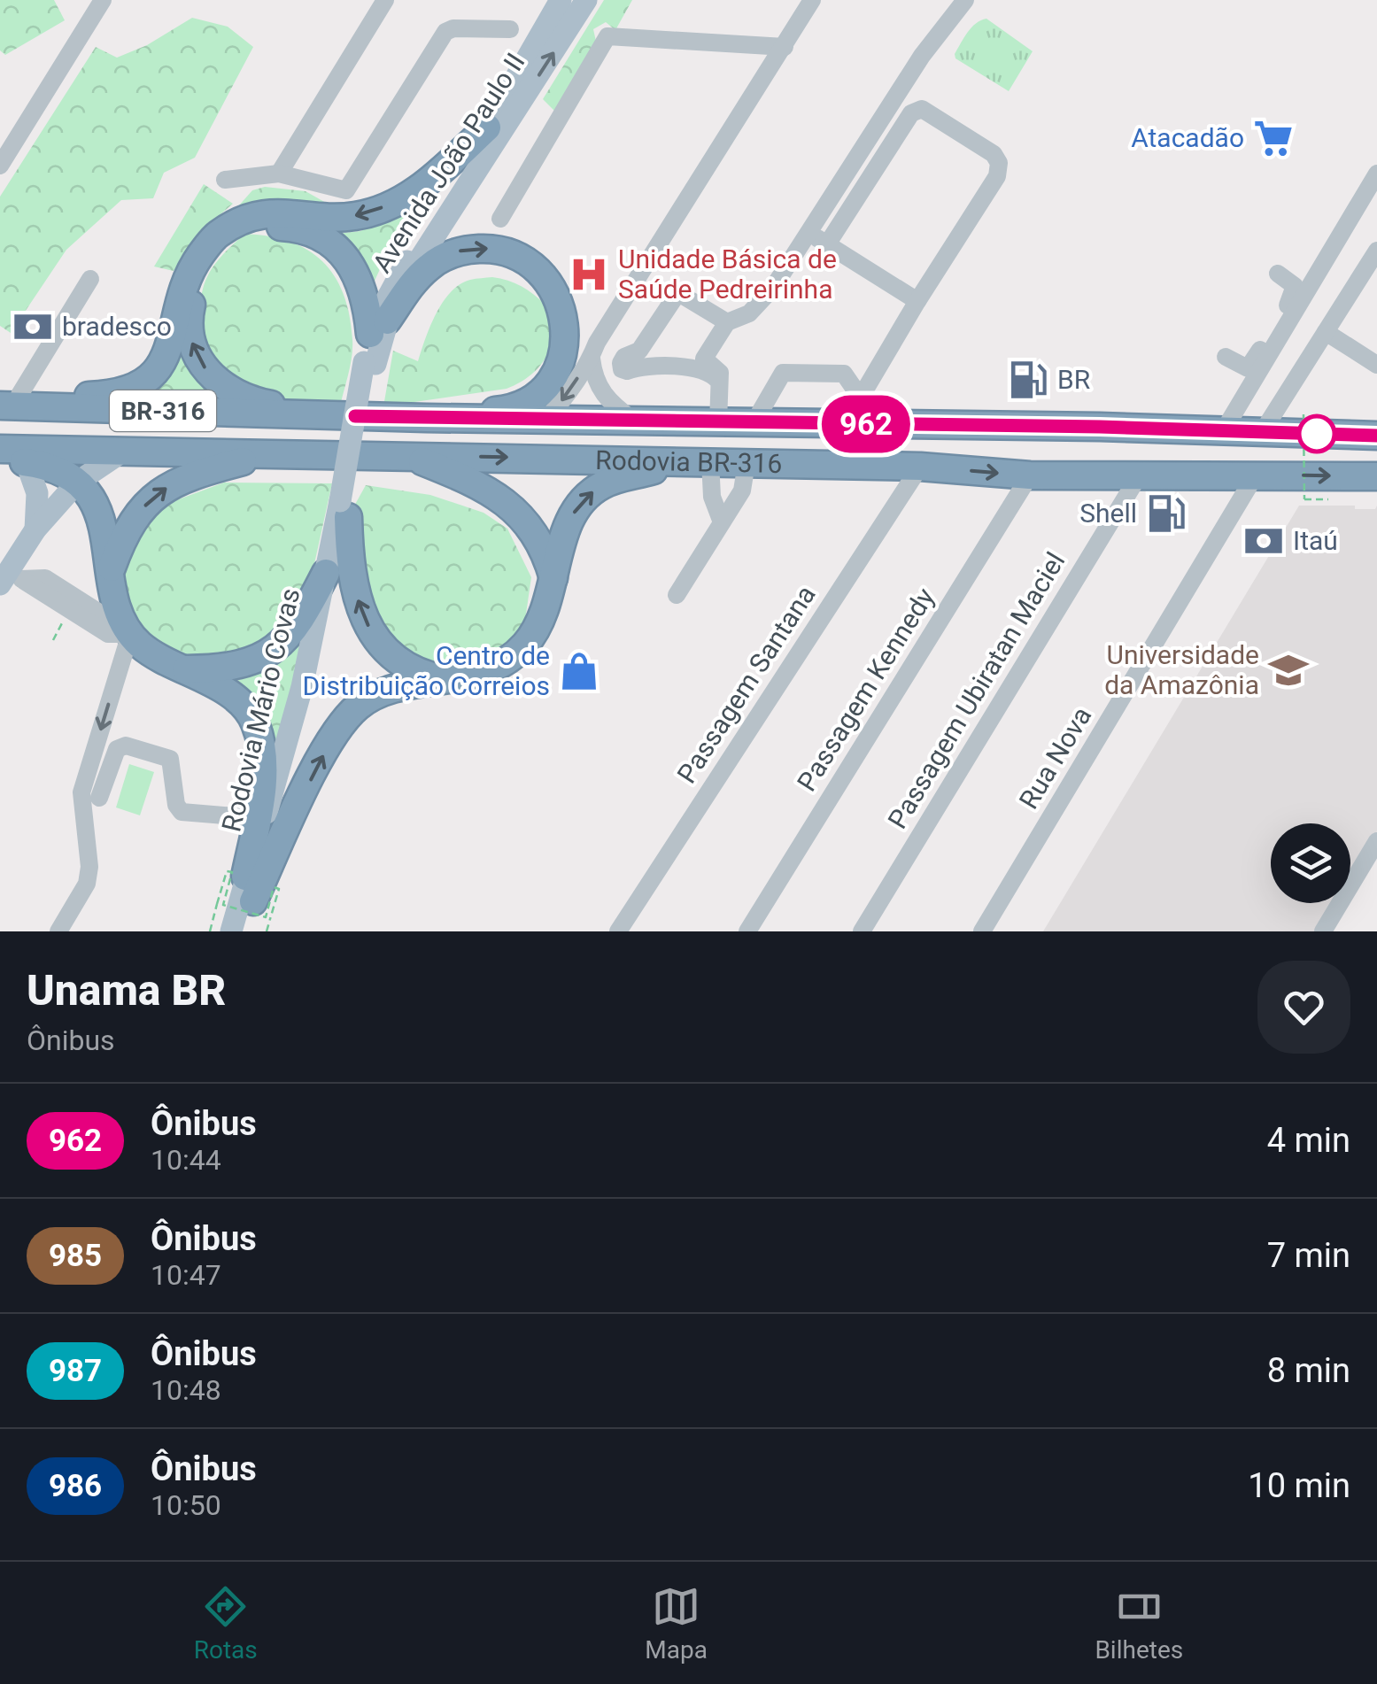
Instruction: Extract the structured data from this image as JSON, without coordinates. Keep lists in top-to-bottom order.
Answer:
{
  "streets": {
    "highway": ["BR-316", "Rodovia BR-316"],
    "main road": ["Avenida João Paulo II", "Rodovia Mário Covas"],
    "street": [
      "Passagem Santana",
      "Passagem Kennedy",
      "Passagem Ubiratan Maciel",
      "Rua Nova"
    ]
  },
  "crossings": [
    ["Avenida João Paulo II", "Rodovia Mário Covas"],
    ["Rodovia BR-316", "Passagem Santana"],
    ["Rodovia BR-316", "Passagem Kennedy"],
    ["Rodovia BR-316", "Passagem Ubiratan Maciel"],
    ["Rodovia BR-316", "Rua Nova"]
  ],
  "places": {
    "supermarket": ["Atacadão"],
    "hospital": ["Unidade Básica de Saúde Pedreirinha"],
    "bank": ["bradesco", "Itaú"],
    "fuel station": ["BR", "Shell"],
    "school or university": ["Universidade da Amazônia"],
    "shop": ["Centro de Distribuição Correios"]
  },
  "lines": ["bus line 962"],
  "page": {
    "on_map": "962",
    "heading": ["Unama BR", "Ônibus"],
    "list": [
      {
        "mark": "962",
        "name": "Ônibus",
        "note": "10:44",
        "value": "4 min"
      },
      {
        "mark": "985",
        "name": "Ônibus",
        "note": "10:47",
        "value": "7 min"
      },
      {
        "mark": "987",
        "name": "Ônibus",
        "note": "10:48",
        "value": "8 min"
      },
      {
        "mark": "986",
        "name": "Ônibus",
        "note": "10:50",
        "value": "10 min"
      }
    ],
    "tabs": ["Rotas", "Mapa", "Bilhetes"]
  }
}
